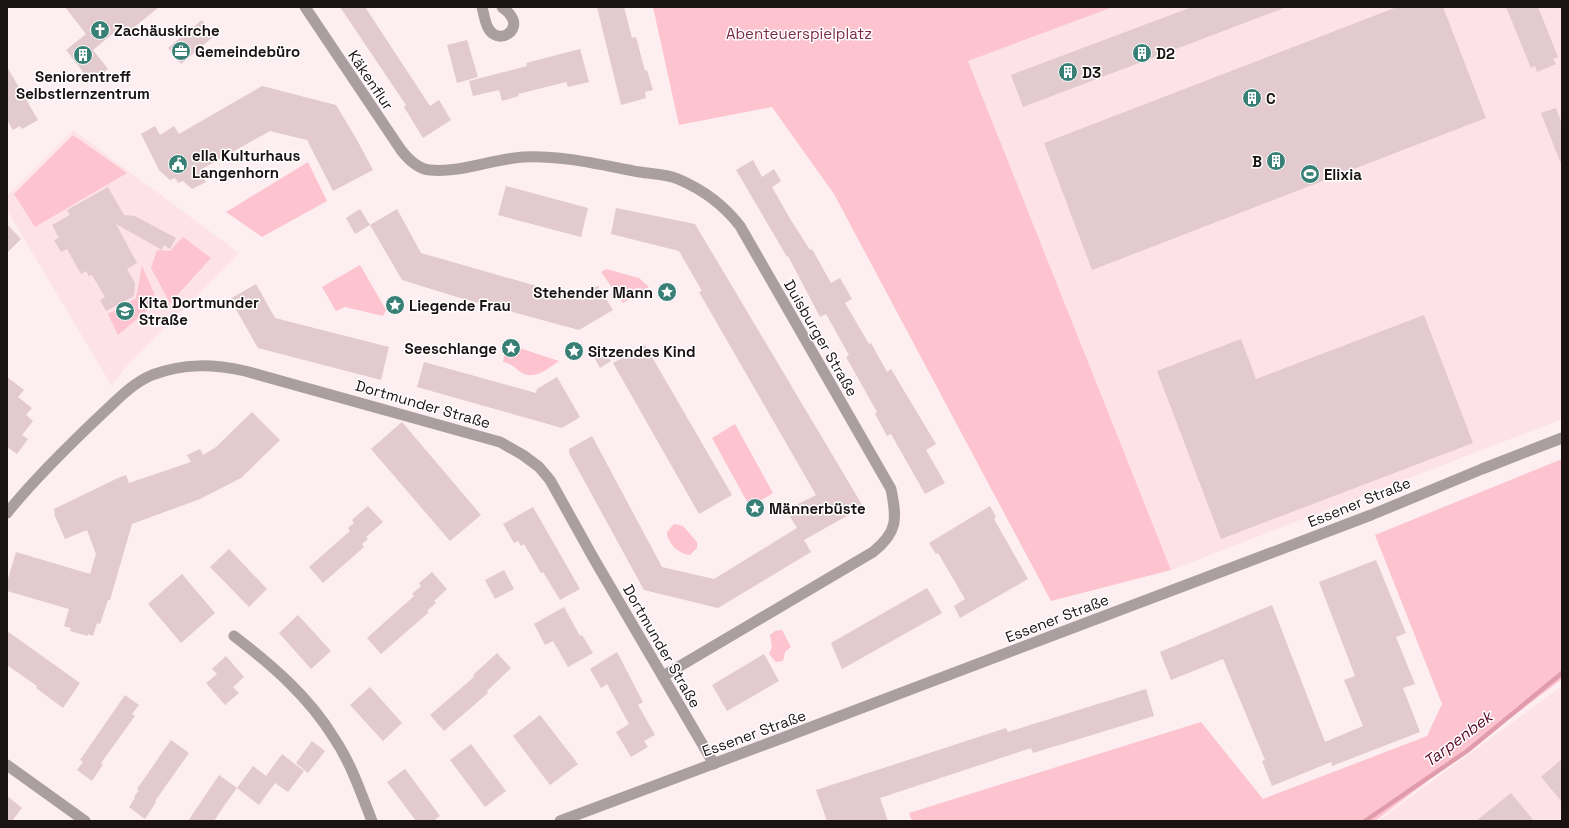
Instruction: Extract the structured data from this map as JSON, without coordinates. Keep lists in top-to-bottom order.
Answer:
{
  "streets": {
    "street": [
      "Käkenflur",
      "Duisburger Straße",
      "Dortmunder Straße",
      "Essener Straße"
    ]
  },
  "crossings": [
    ["Käkenflur", "Duisburger Straße"],
    ["Duisburger Straße", "Dortmunder Straße"],
    ["Dortmunder Straße", "Essener Straße"]
  ],
  "water": ["Tarpenbek"],
  "parks": ["Abenteuerspielplatz"],
  "places": {
    "church": ["Zachäuskirche"],
    "office": ["Gemeindebüro"],
    "building": [
      "D2",
      "Seniorentreff Selbstlernzentrum",
      "D3",
      "C",
      "B"
    ],
    "public building": ["ella Kulturhaus Langenhorn"],
    "sports": ["Elixia"],
    "place": [
      "Stehender Mann",
      "Liegende Frau",
      "Seeschlange",
      "Sitzendes Kind",
      "Männerbüste"
    ],
    "school or university": ["Kita Dortmunder Straße"]
  }
}
